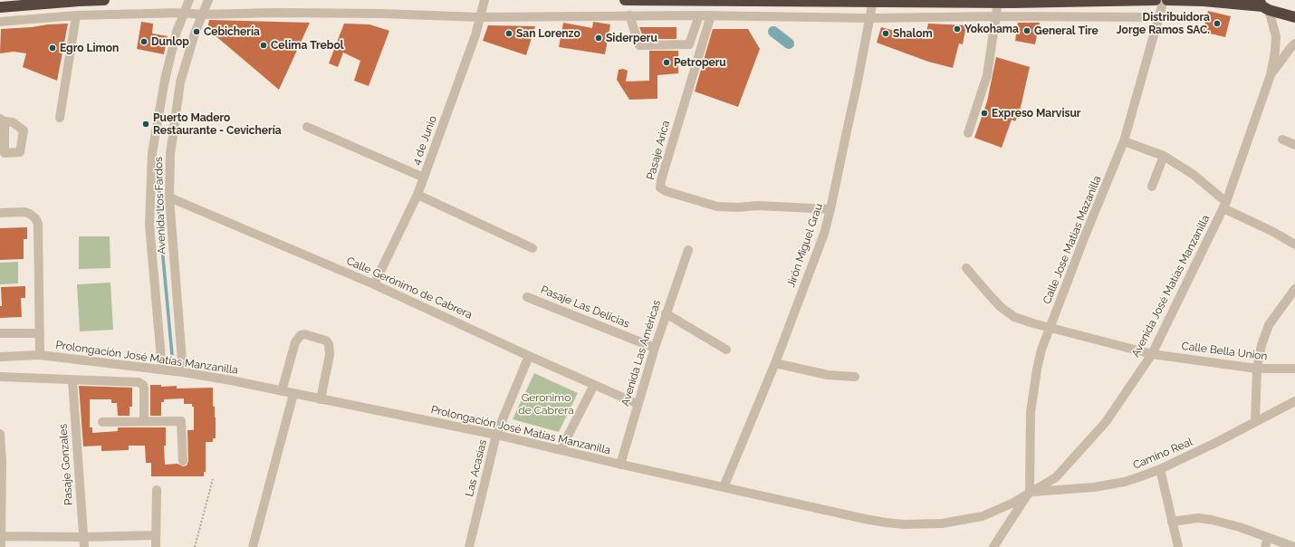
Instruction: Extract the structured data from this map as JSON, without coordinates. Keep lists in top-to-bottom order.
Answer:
{
  "streets": {
    "street": [
      "4 de Junio",
      "Pasaje Arica",
      "Avenida Los Fardos",
      "Calle Jose Matias Mazanilla",
      "Jirón Miguel Grau",
      "Avenida José Matías Manzanilla",
      "Calle Gerónimo de Cabrera",
      "Pasaje Las Delicias",
      "Calle Bella Union",
      "Avenida Las Américas",
      "Prolongación José Matías Manzanilla",
      "Camino Real",
      "Pasaje Gonzales",
      "Las Acasias"
    ]
  },
  "crossings": [
    ["4 de Junio", "Calle Gerónimo de Cabrera"],
    ["Pasaje Arica", "Jirón Miguel Grau"],
    ["Avenida Los Fardos", "Calle Gerónimo de Cabrera"],
    ["Avenida Los Fardos", "Prolongación José Matías Manzanilla"],
    ["Calle Jose Matias Mazanilla", "Avenida José Matías Manzanilla"],
    ["Calle Jose Matias Mazanilla", "Calle Bella Union"],
    ["Calle Jose Matias Mazanilla", "Prolongación José Matías Manzanilla"],
    ["Calle Jose Matias Mazanilla", "Camino Real"],
    ["Jirón Miguel Grau", "Prolongación José Matías Manzanilla"],
    ["Avenida José Matías Manzanilla", "Calle Bella Union"],
    ["Avenida José Matías Manzanilla", "Prolongación José Matías Manzanilla"],
    ["Avenida José Matías Manzanilla", "Camino Real"],
    ["Calle Gerónimo de Cabrera", "Avenida Las Américas"],
    ["Calle Gerónimo de Cabrera", "Las Acasias"],
    ["Pasaje Las Delicias", "Avenida Las Américas"],
    ["Avenida Las Américas", "Prolongación José Matías Manzanilla"],
    ["Prolongación José Matías Manzanilla", "Camino Real"],
    ["Prolongación José Matías Manzanilla", "Las Acasias"]
  ],
  "parks": ["Geronimo de Cabrera"],
  "places": [
    "Distribuidora Jorge Ramos SAC.",
    "Yokohama",
    "General Tire",
    "Cebichería",
    "San Lorenzo",
    "Shalom",
    "Siderperu",
    "Dunlop",
    "Celima Trebol",
    "Egro Limon",
    "Petroperu",
    "Expreso Marvisur",
    "Puerto Madero Restaurante - Cevichería"
  ]
}
